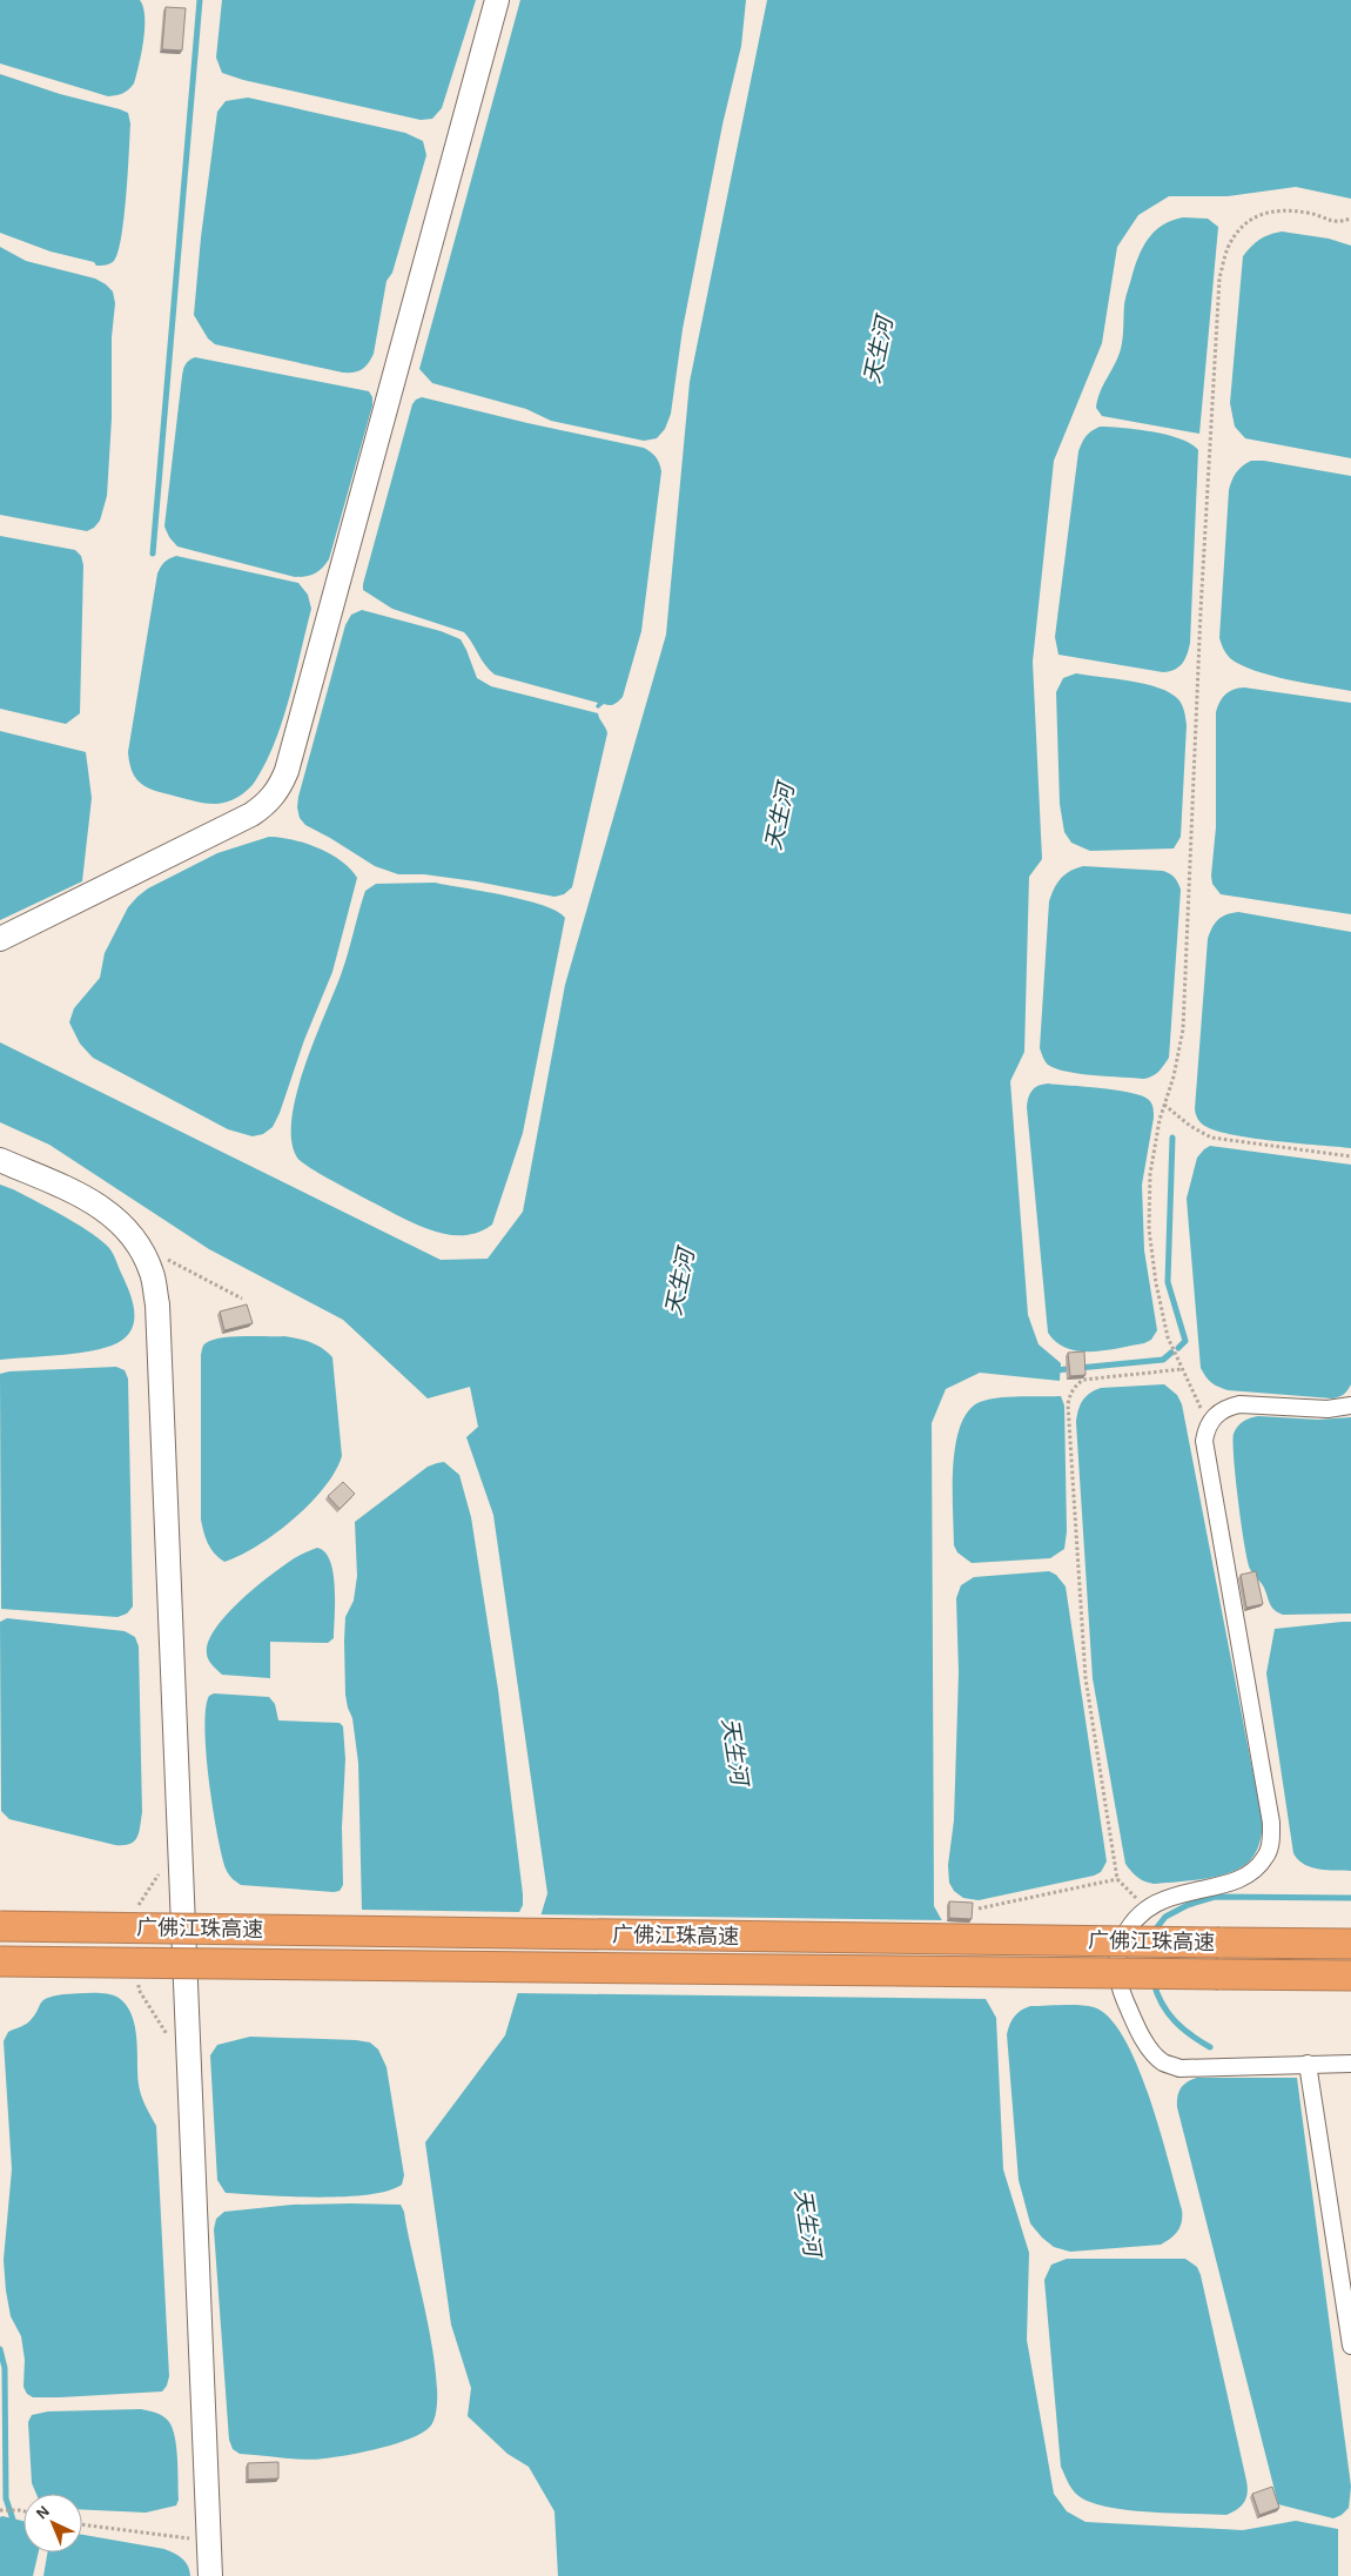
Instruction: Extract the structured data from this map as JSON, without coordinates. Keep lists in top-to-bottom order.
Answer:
{
  "streets": {
    "highway": ["广佛江珠高速"]
  },
  "water": ["天生河"],
  "north": "top left"
}
